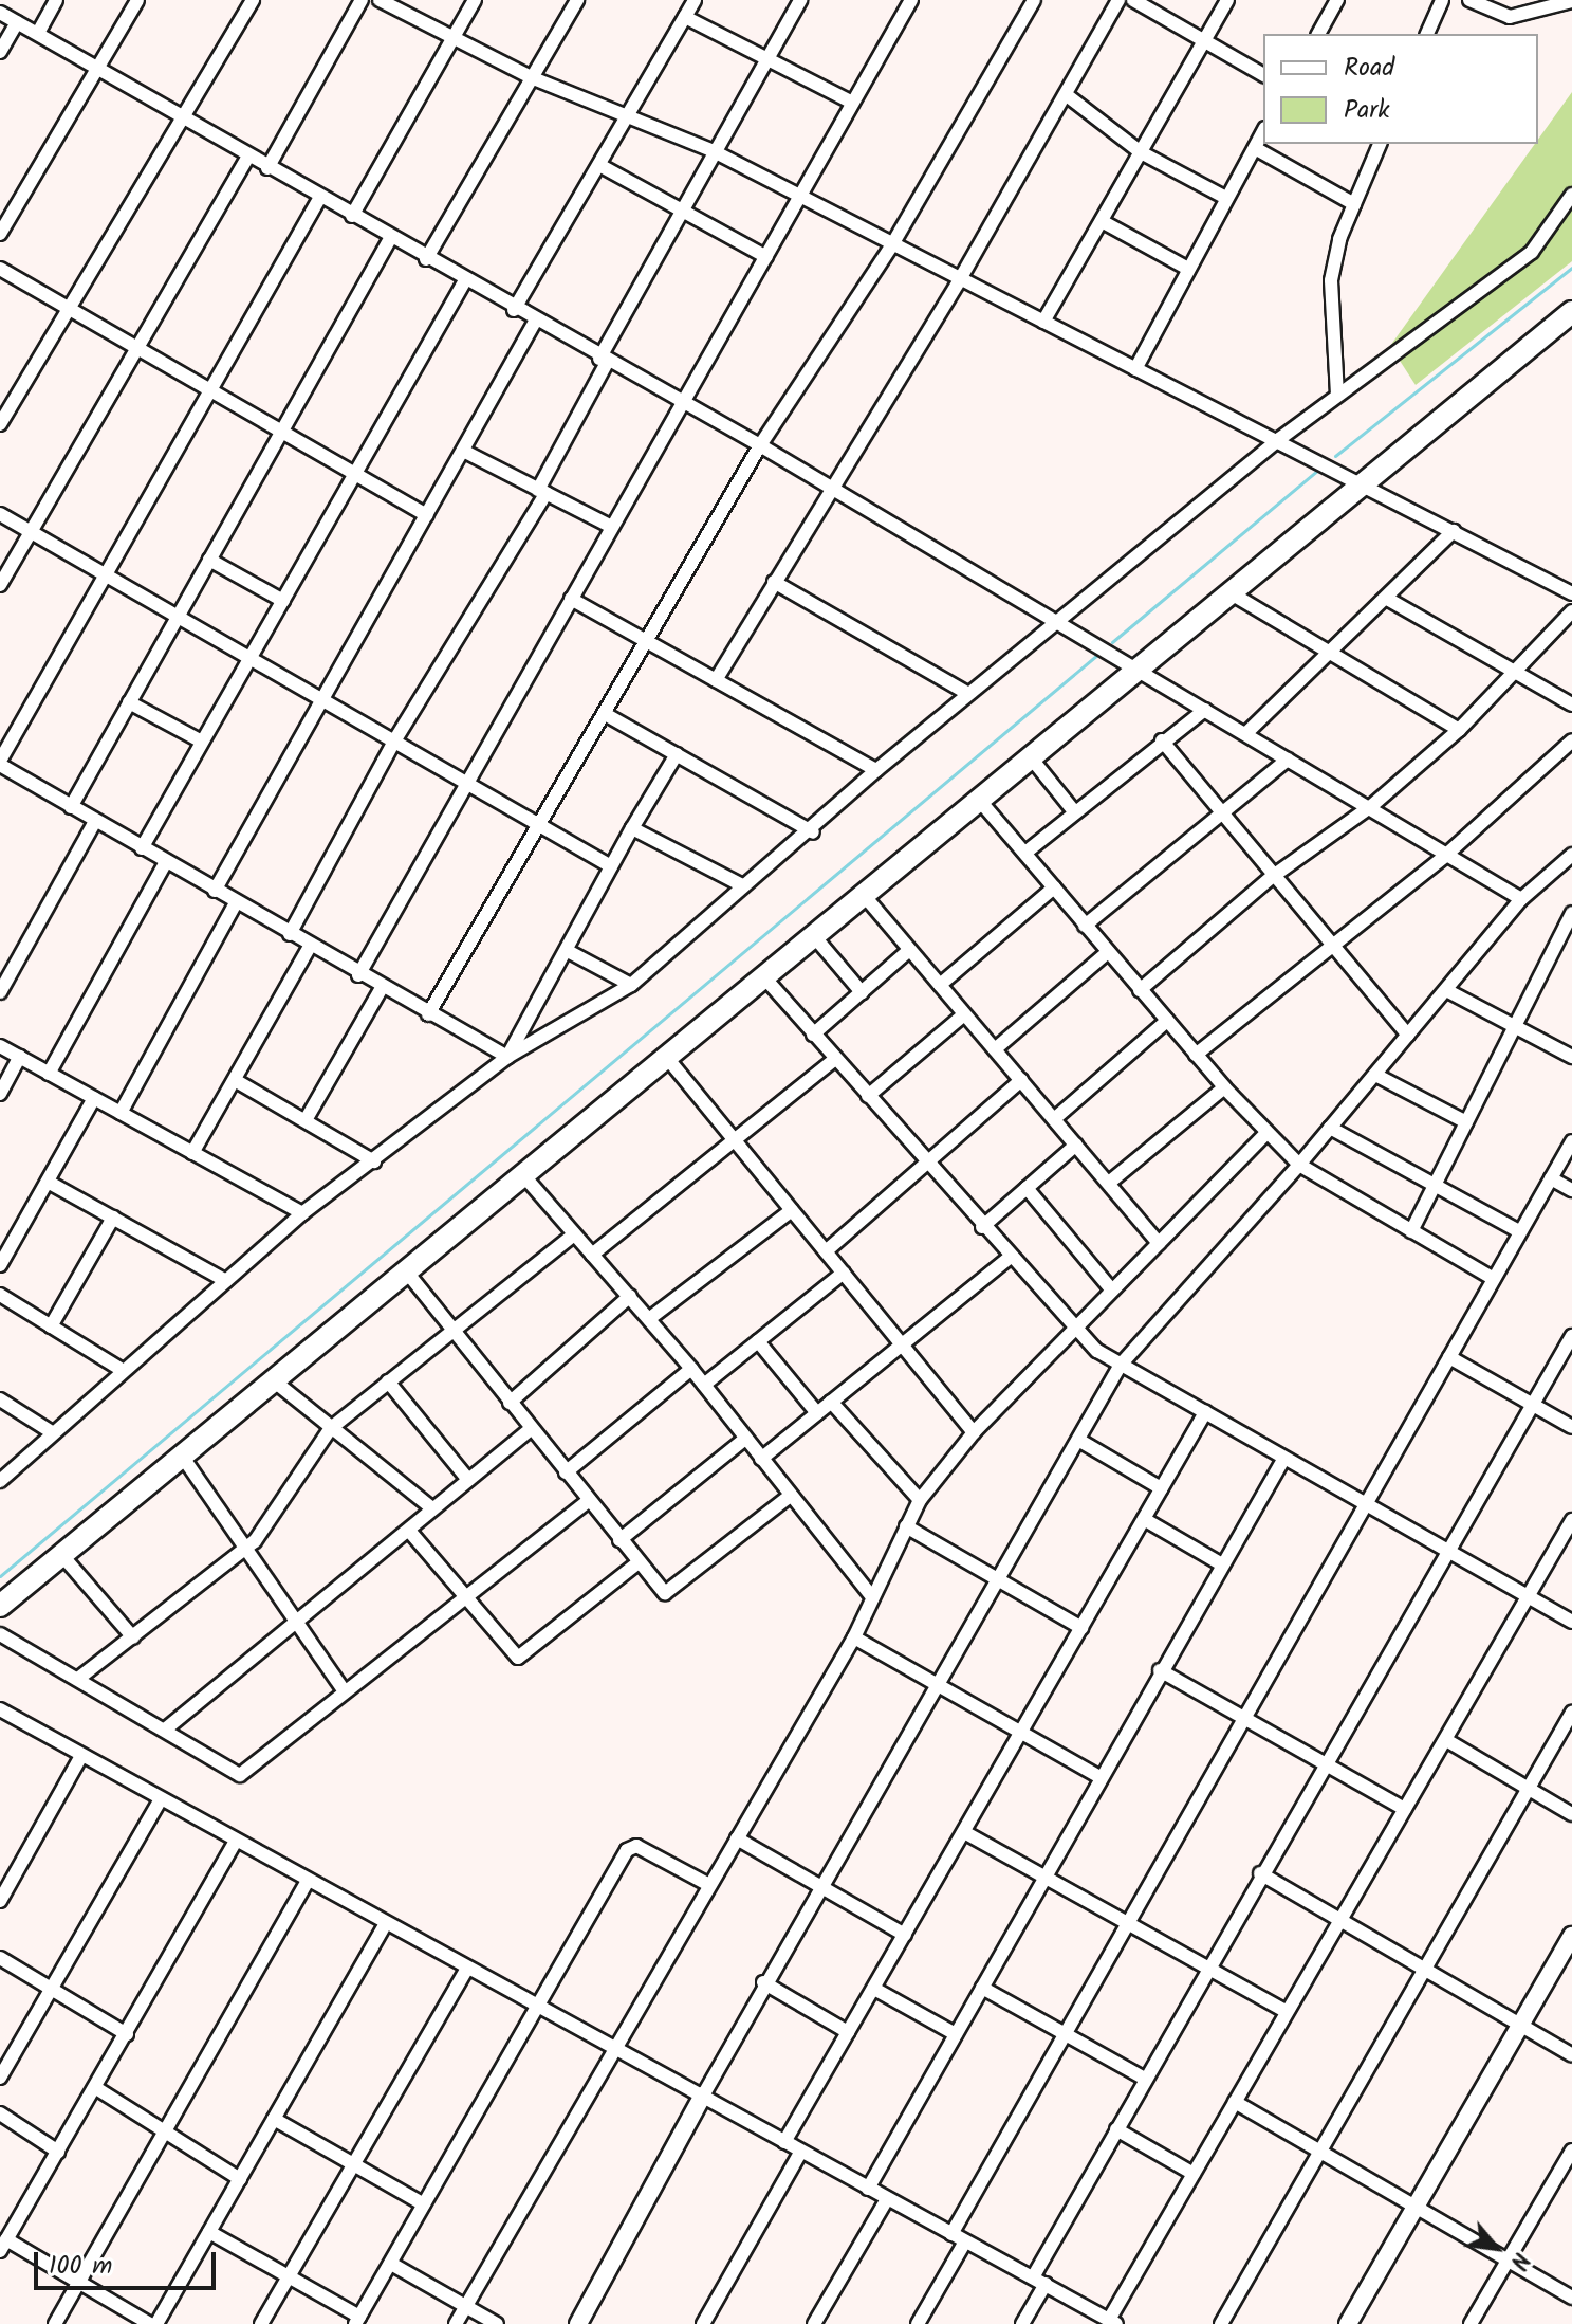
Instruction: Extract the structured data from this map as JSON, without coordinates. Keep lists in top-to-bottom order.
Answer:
{
  "legend": ["Road", "Park"],
  "scale_bar": "100 m",
  "north": "bottom right"
}
